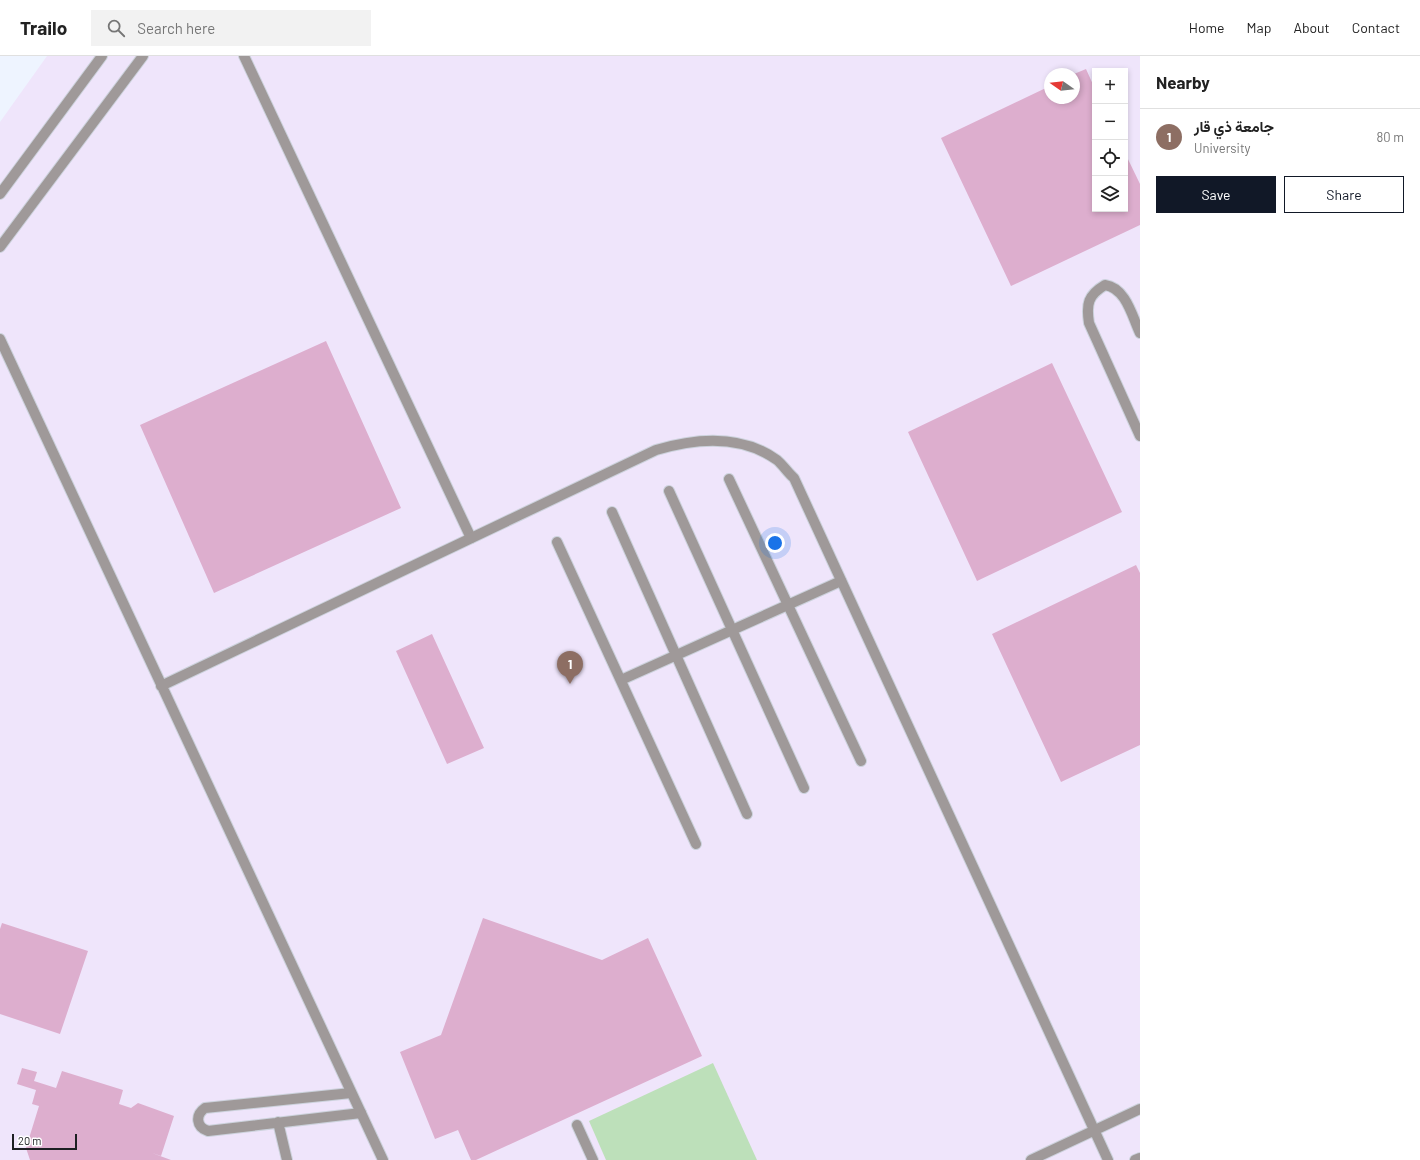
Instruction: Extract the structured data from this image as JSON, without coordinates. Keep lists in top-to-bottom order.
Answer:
{
  "scale_bar": "20 m",
  "north": "left",
  "page": {
    "header": "Trailo",
    "search": "Search here",
    "nav": [
      "Home",
      "Map",
      "About",
      "Contact"
    ],
    "heading": "Nearby",
    "map_buttons": ["+", "−"],
    "list": [
      {
        "mark": "1",
        "name": "جامعة ذي قار",
        "note": "University",
        "value": "80 m"
      }
    ],
    "buttons": ["Save", "Share"],
    "pins": "1",
    "scale": "20 m"
  }
}
